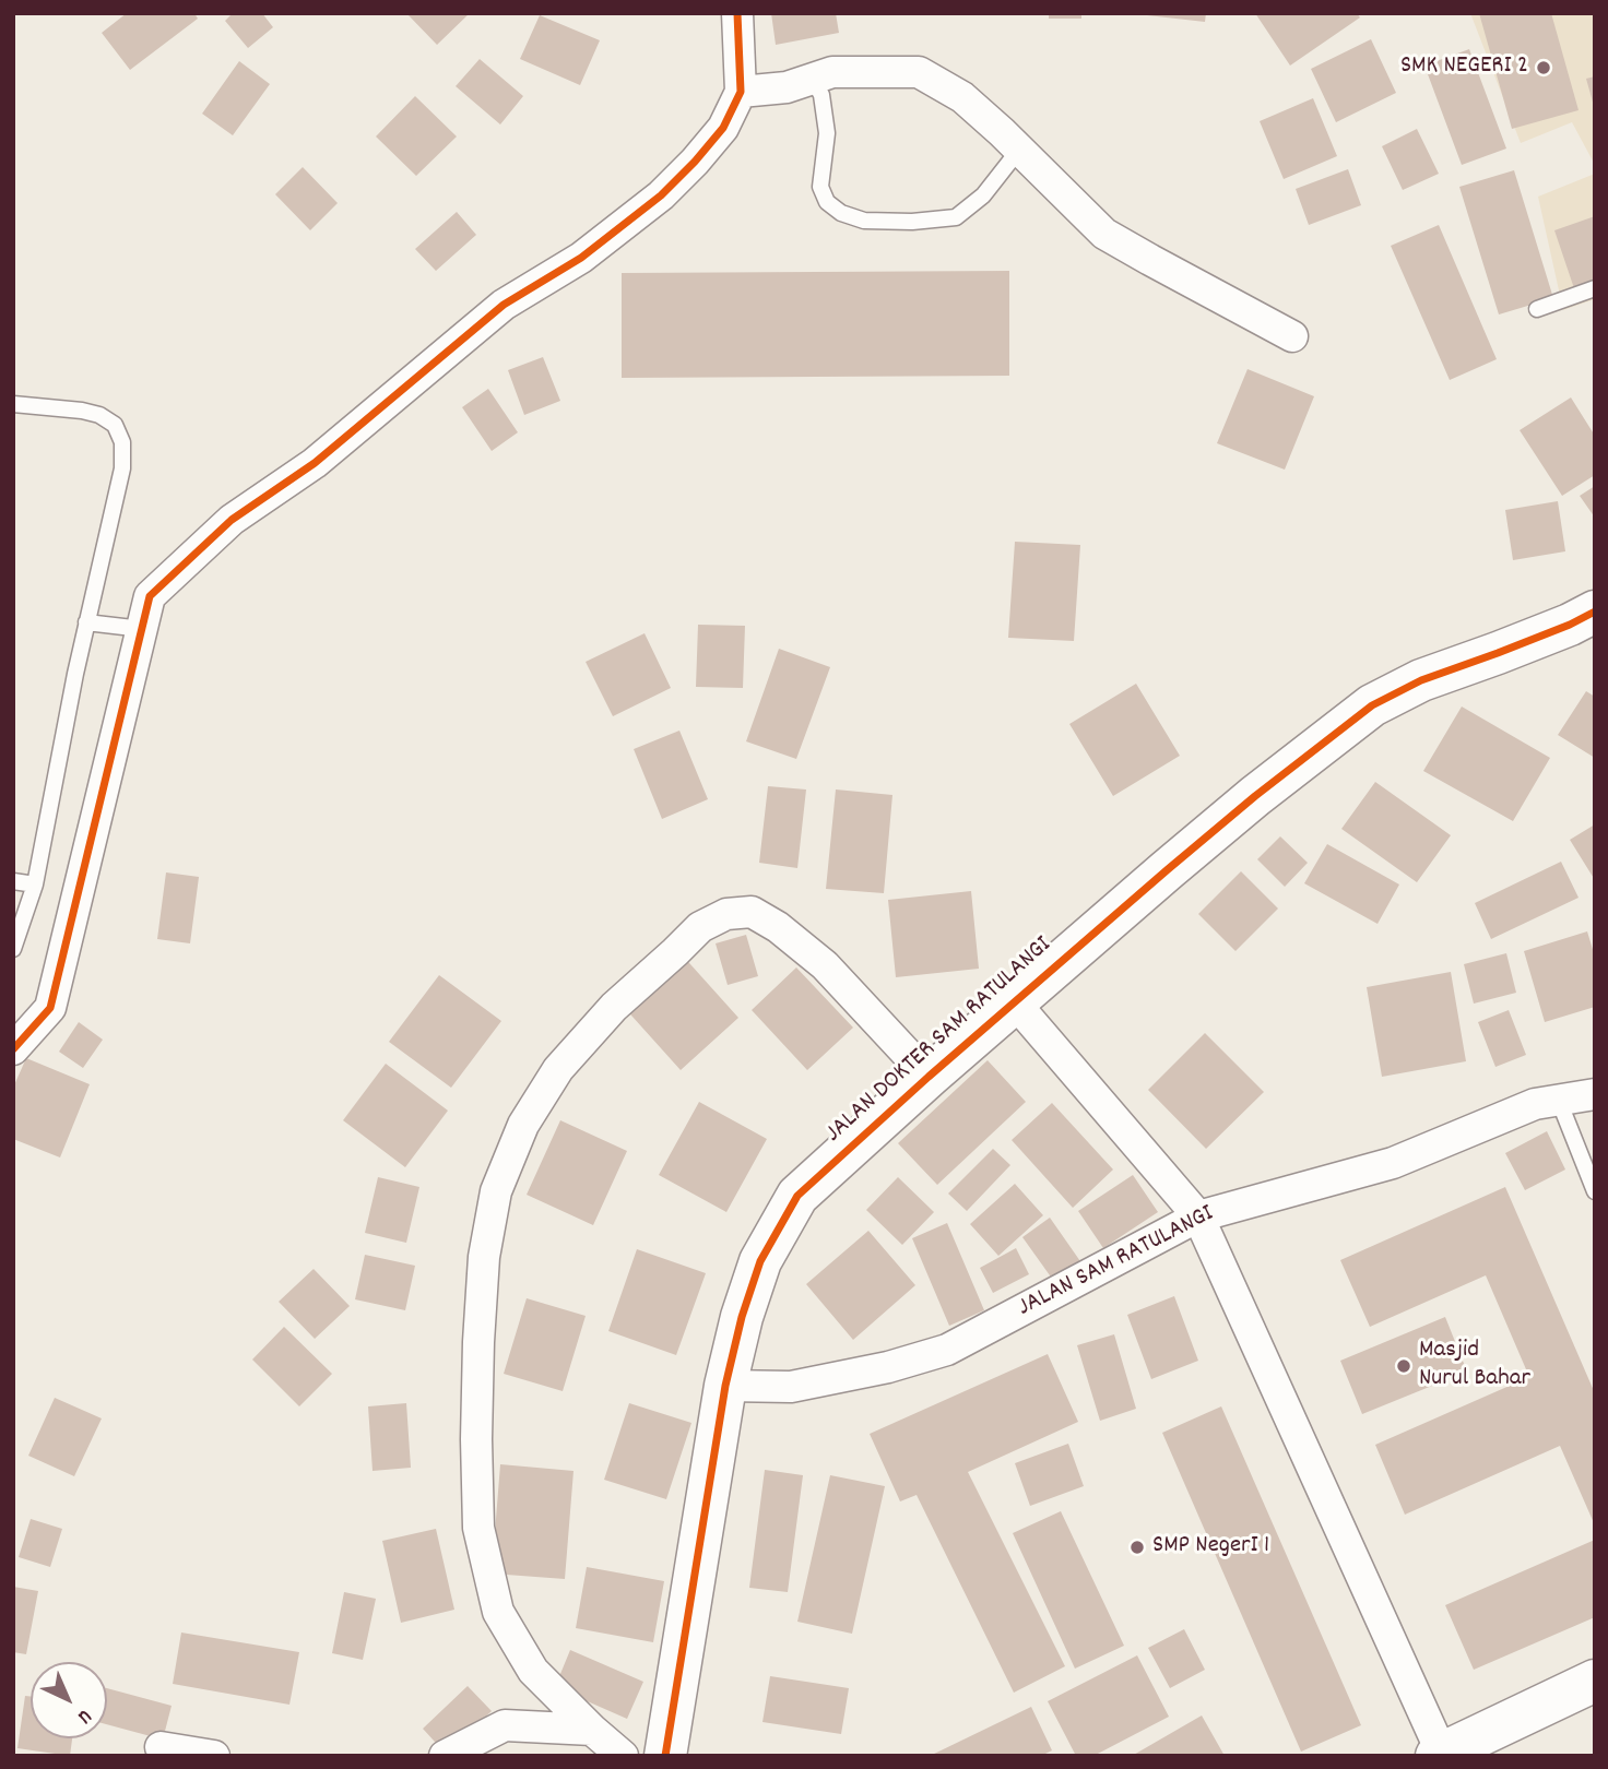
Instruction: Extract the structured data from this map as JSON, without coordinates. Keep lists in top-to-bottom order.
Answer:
{
  "streets": {
    "street": ["JALAN DOKTER SAM RATULANGI", "JALAN SAM RATULANGI"]
  },
  "crossings": [
    ["JALAN DOKTER SAM RATULANGI", "JALAN SAM RATULANGI"]
  ],
  "places": ["SMK NEGERI 2", "Masjid Nurul Bahar", "SMP NegerI 1"],
  "north": "bottom right"
}
